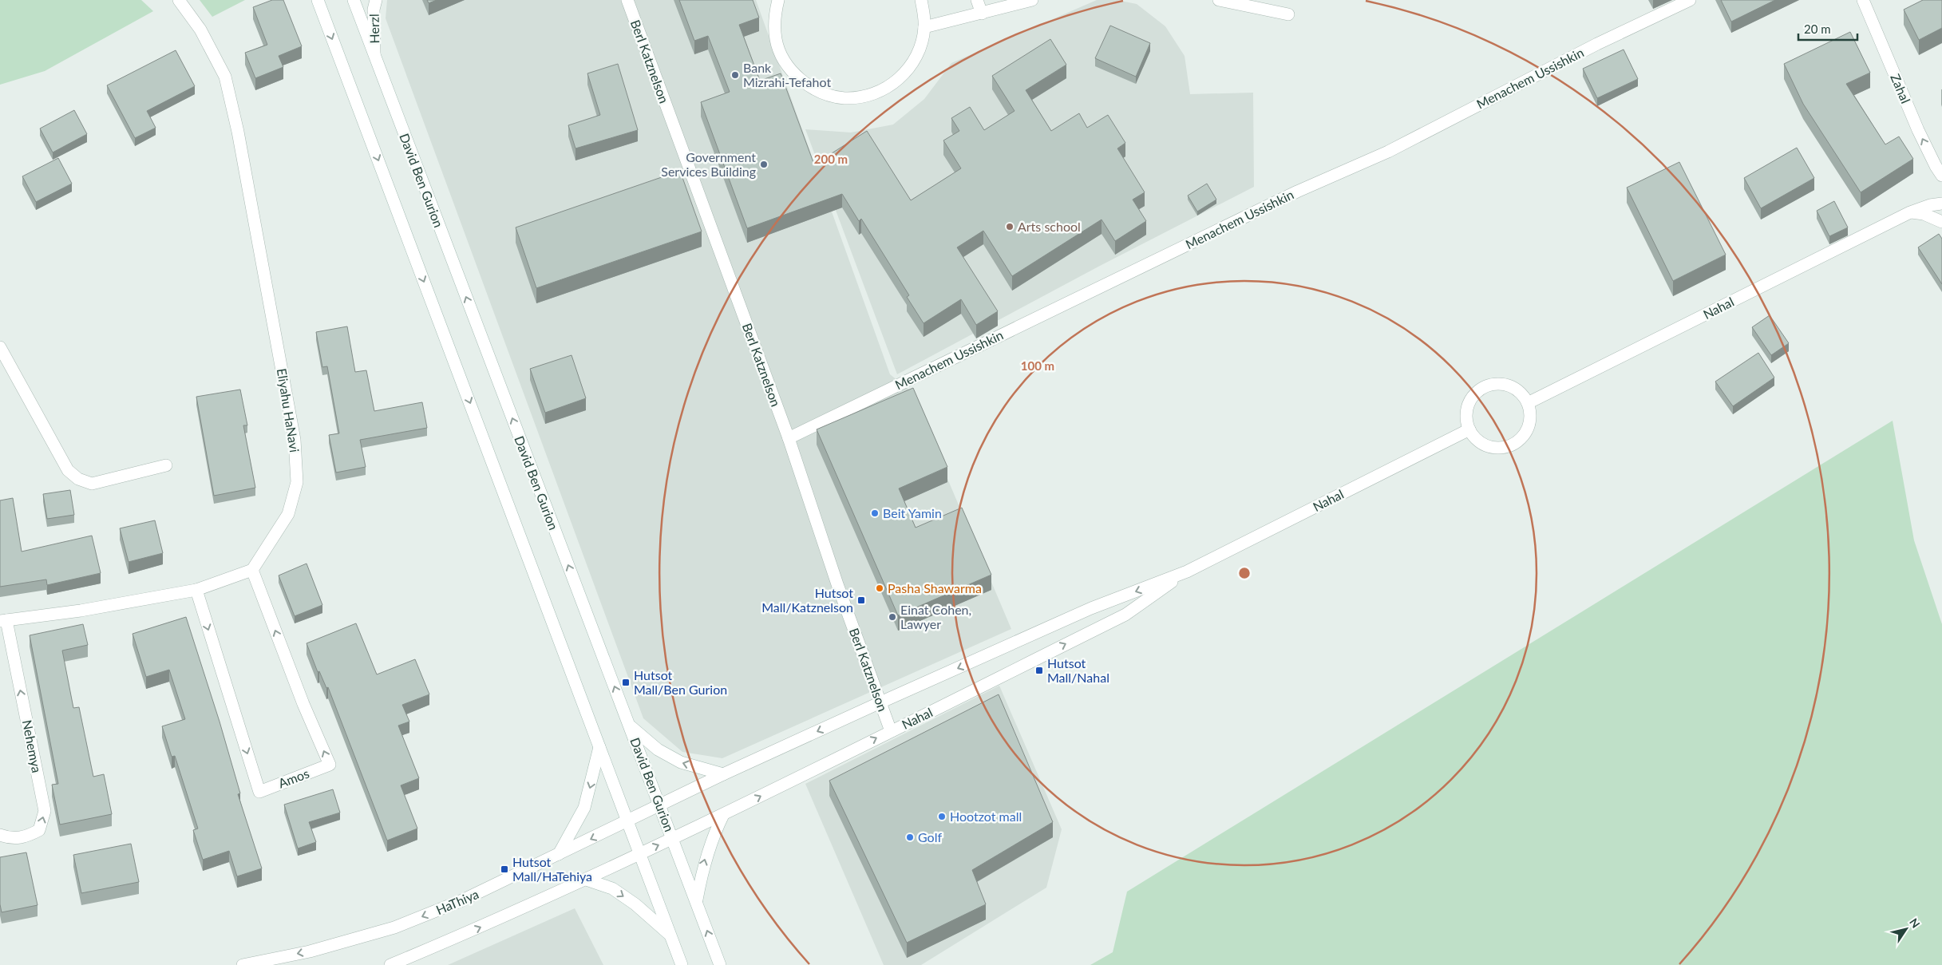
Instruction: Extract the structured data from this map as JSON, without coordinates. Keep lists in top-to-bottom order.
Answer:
{
  "streets": {
    "street": [
      "Herzl",
      "Berl Katznelson",
      "Menachem Ussishkin",
      "Zahal",
      "David Ben Gurion",
      "Nahal",
      "Eliyahu HaNavi",
      "Nehemya",
      "Amos",
      "HaThiya"
    ]
  },
  "crossings": [
    ["Herzl", "David Ben Gurion"],
    ["Berl Katznelson", "Menachem Ussishkin"],
    ["Berl Katznelson", "Nahal"],
    ["David Ben Gurion", "Nahal"],
    ["David Ben Gurion", "HaThiya"],
    ["Nahal", "HaThiya"],
    ["Eliyahu HaNavi", "Amos"]
  ],
  "one_way": ["Zahal", "Nehemya"],
  "places": {
    "other": [
      "Bank Mizrahi-Tefahot",
      "Government Services Building",
      "Arts school",
      "Beit Yamin",
      "Pasha Shawarma",
      "Einat Cohen, Lawyer",
      "Hootzot mall",
      "Golf"
    ],
    "transit": [
      "Hutsot Mall/Katznelson",
      "Hutsot Mall/Nahal",
      "Hutsot Mall/Ben Gurion",
      "Hutsot Mall/HaTehiya"
    ]
  },
  "scale_bar": "20 m",
  "north": "top right",
  "rings": ["200 m", "100 m"]
}
